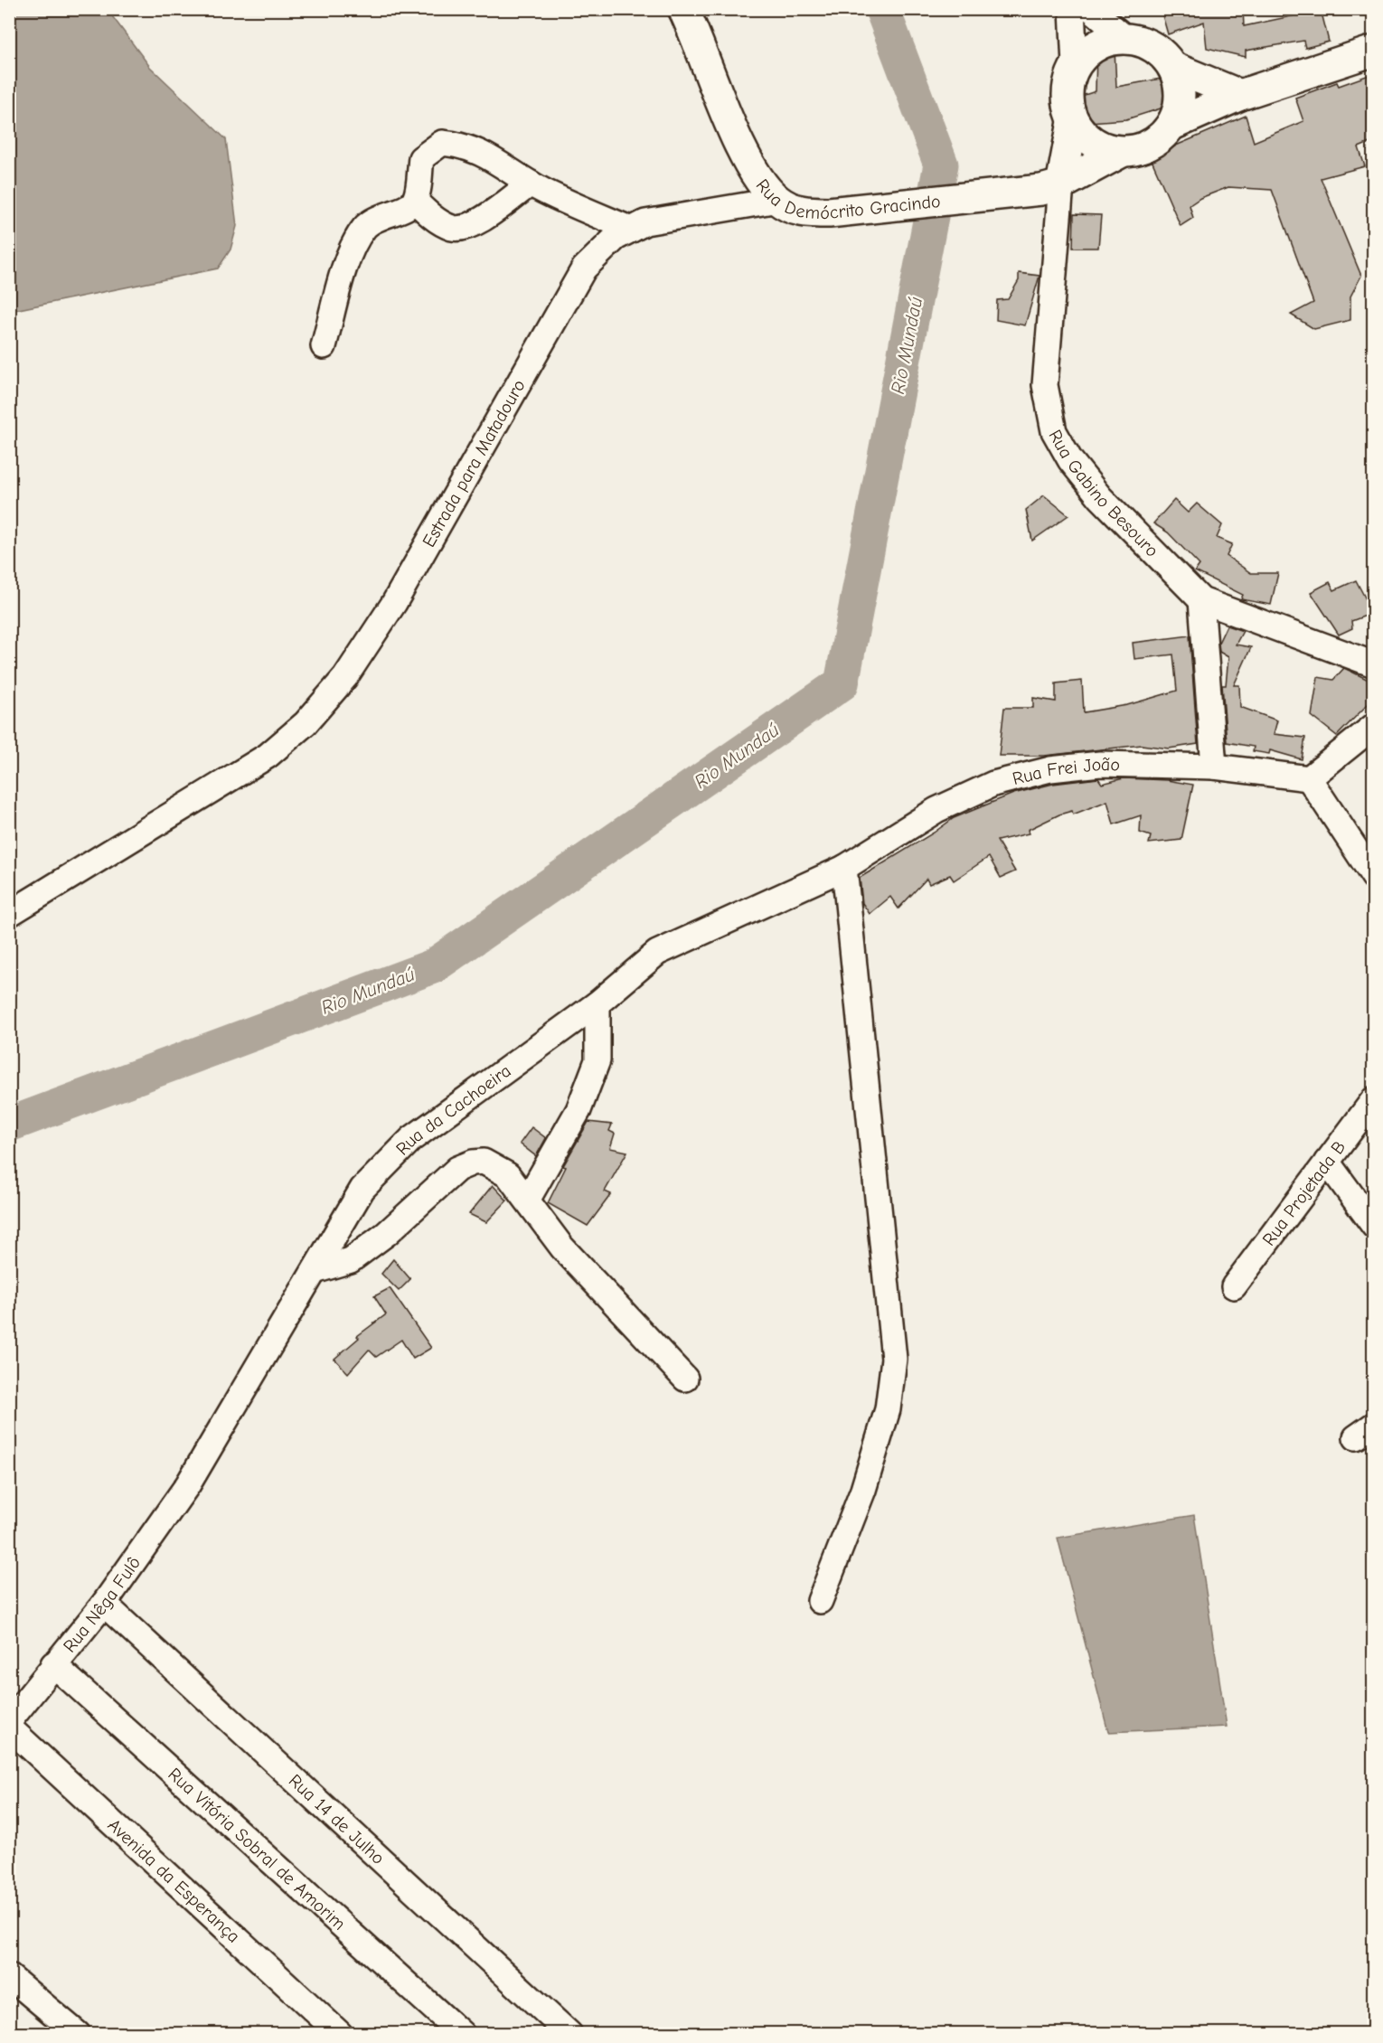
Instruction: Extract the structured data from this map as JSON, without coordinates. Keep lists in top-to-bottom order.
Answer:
{
  "streets": {
    "main road": ["Rua Demócrito Gracindo"],
    "street": [
      "Estrada para Matadouro",
      "Rua Gabino Besouro",
      "Rua Frei João",
      "Rua da Cachoeira",
      "Rua Projetada B",
      "Rua Nêga Fulô",
      "Rua 14 de Julho",
      "Rua Vitória Sobral de Amorim",
      "Avenida da Esperança"
    ]
  },
  "crossings": [
    ["Rua Demócrito Gracindo", "Estrada para Matadouro"],
    ["Rua Demócrito Gracindo", "Rua Gabino Besouro"],
    ["Rua Frei João", "Rua da Cachoeira"],
    ["Rua da Cachoeira", "Rua Nêga Fulô"],
    ["Rua Nêga Fulô", "Rua 14 de Julho"],
    ["Rua Nêga Fulô", "Rua Vitória Sobral de Amorim"]
  ],
  "water": ["Rio Mundaú"]
}
